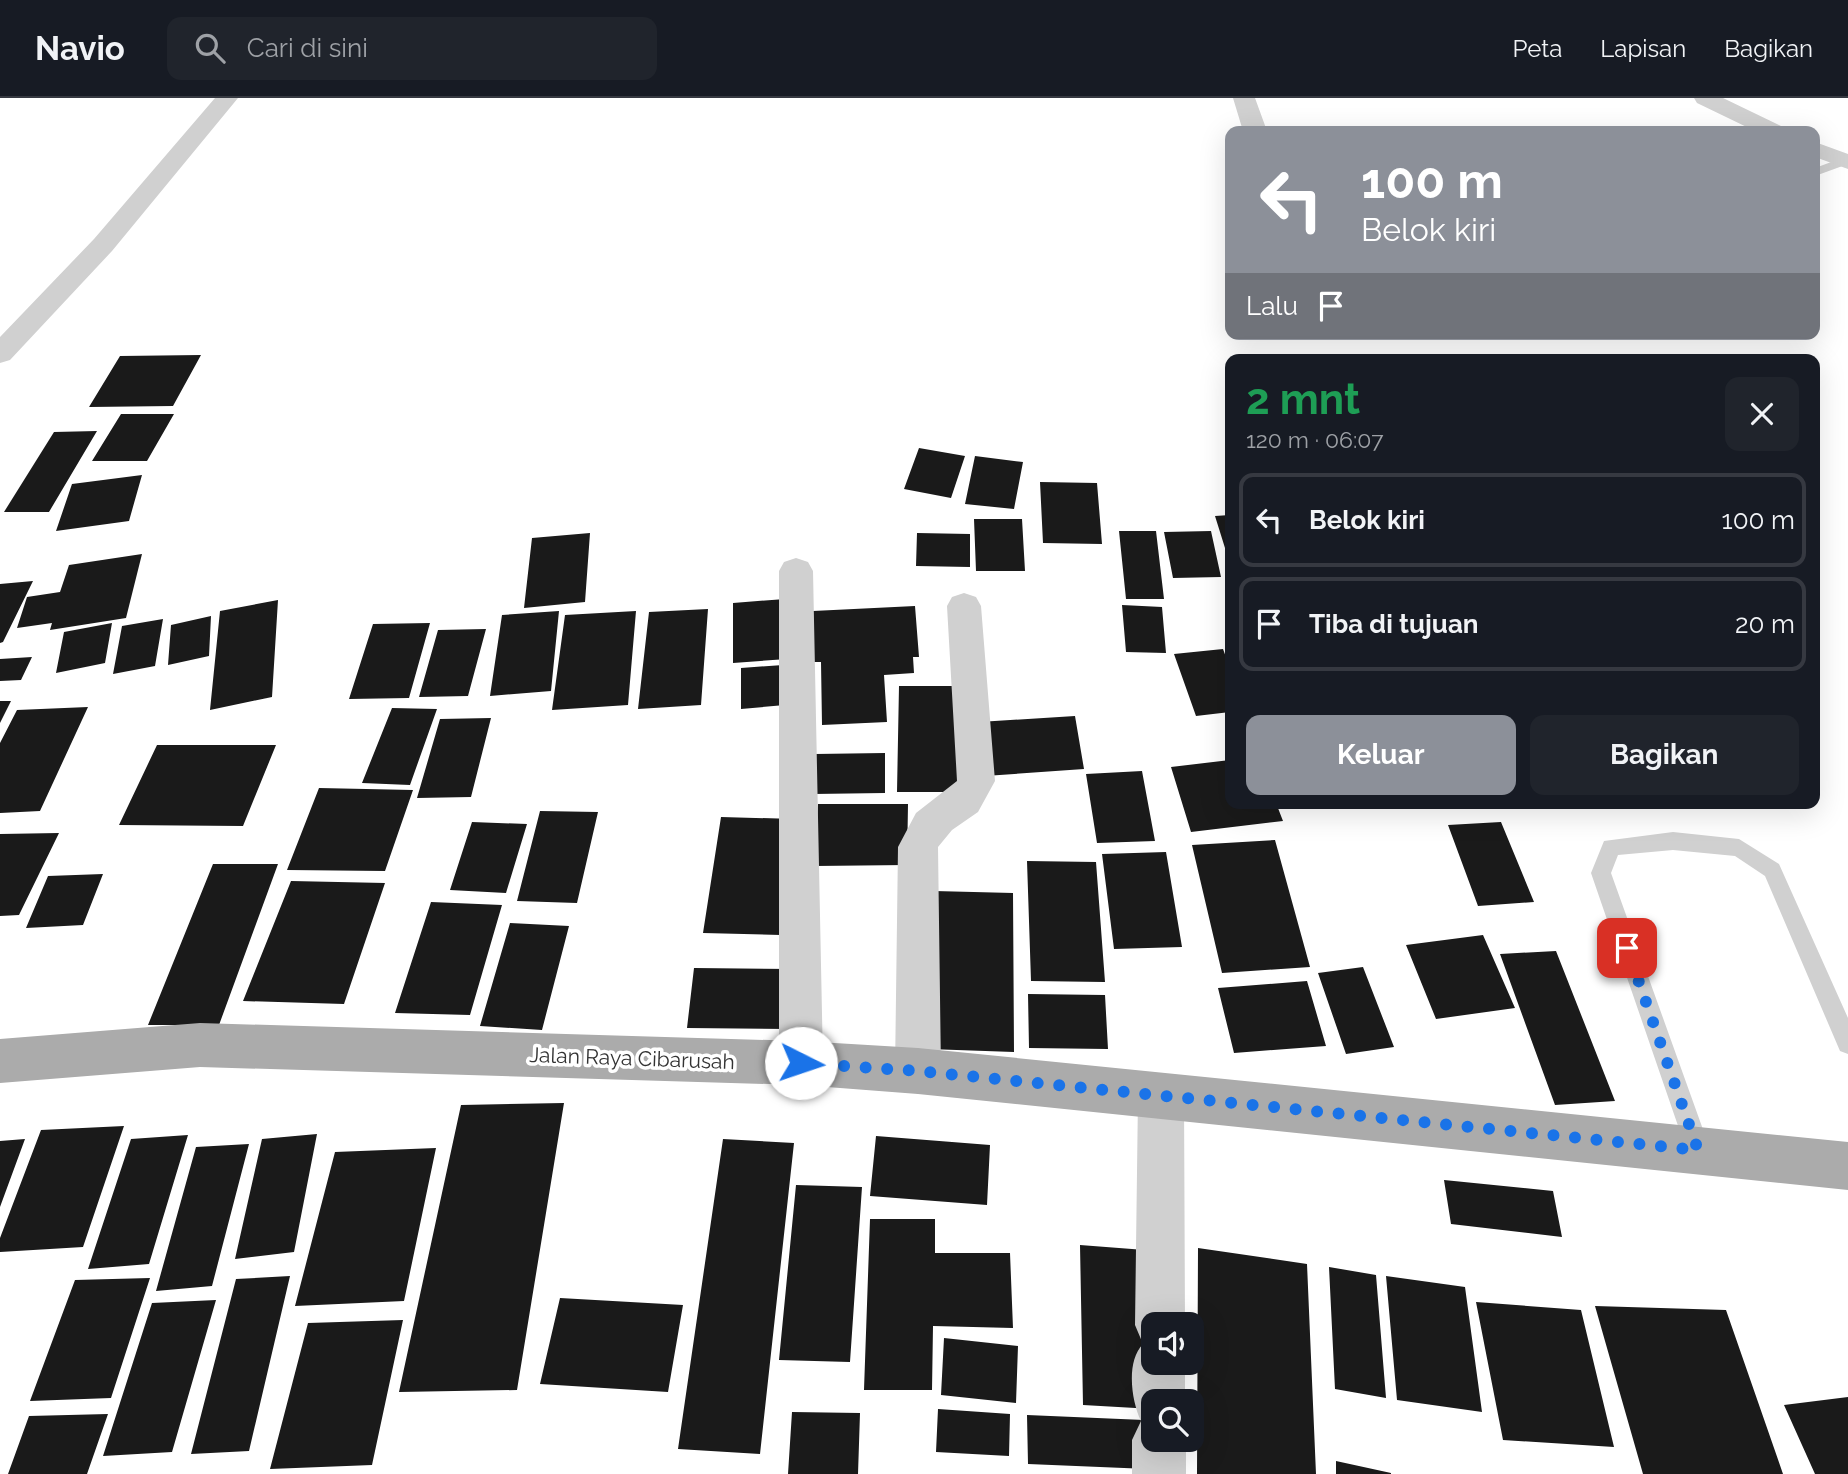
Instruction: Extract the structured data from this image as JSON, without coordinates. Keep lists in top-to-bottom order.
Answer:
{
  "streets": {
    "main road": ["Jalan Raya Cibarusah"]
  },
  "page": {
    "header": "Navio",
    "search": "Cari di sini",
    "nav": ["Peta", "Lapisan", "Bagikan"],
    "turn": ["100 m", "Belok kiri"],
    "then": "Lalu",
    "heading": ["2 mnt", "120 m · 06:07"],
    "list": [
      {
        "name": "Belok kiri",
        "value": "100 m"
      },
      {
        "name": "Tiba di tujuan",
        "value": "20 m"
      }
    ],
    "buttons": ["Keluar", "Bagikan"]
  }
}
